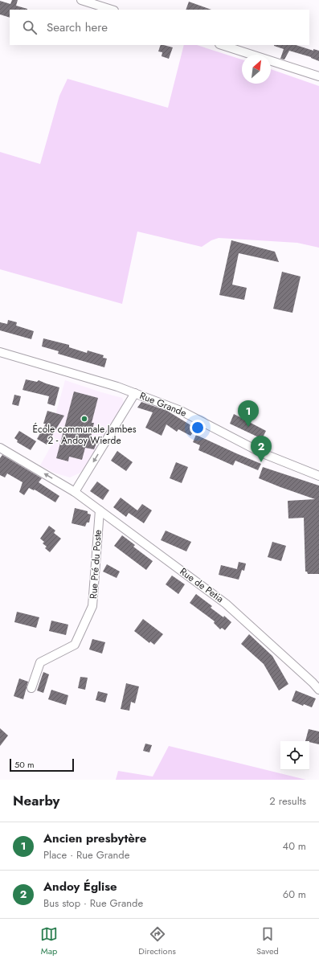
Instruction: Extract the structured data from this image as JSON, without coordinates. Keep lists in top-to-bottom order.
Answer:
{
  "streets": {
    "street": ["Rue Grande", "Rue Pré du Poste", "Rue de Petia"]
  },
  "crossings": [
    ["Rue Pré du Poste", "Rue de Petia"]
  ],
  "places": ["École communale Jambes 2 - Andoy Wierde"],
  "scale_bar": "50 m",
  "north": "top right",
  "page": {
    "search": "Search here",
    "pins": ["1", "2"],
    "scale": "50 m",
    "heading": ["Nearby", "2 results"],
    "list": [
      {
        "mark": "1",
        "name": "Ancien presbytère",
        "note": "Place · Rue Grande",
        "value": "40 m"
      },
      {
        "mark": "2",
        "name": "Andoy Église",
        "note": "Bus stop · Rue Grande",
        "value": "60 m"
      }
    ],
    "nav": ["Map", "Directions", "Saved"]
  }
}
